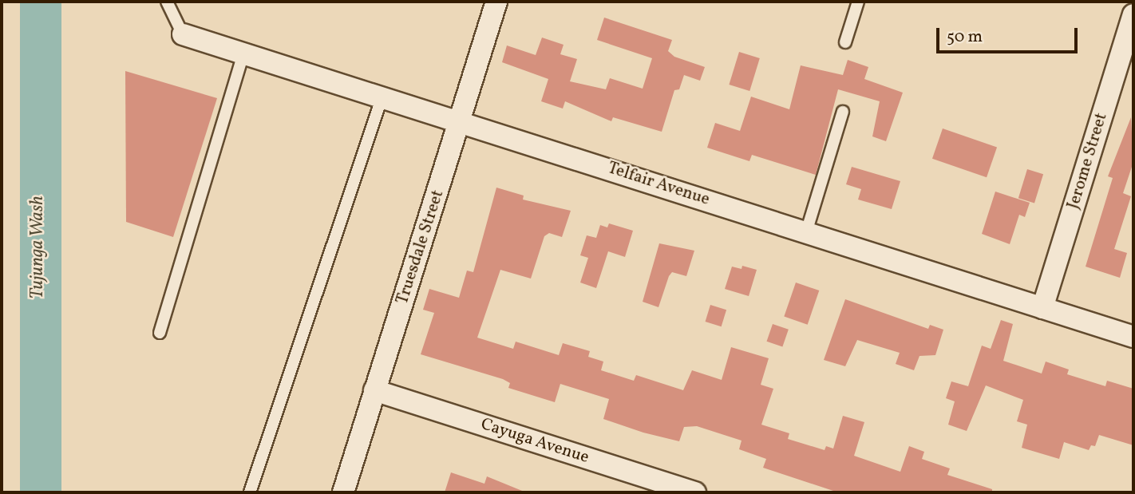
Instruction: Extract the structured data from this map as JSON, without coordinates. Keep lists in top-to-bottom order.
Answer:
{
  "streets": {
    "street": [
      "Jerome Street",
      "Telfair Avenue",
      "Truesdale Street",
      "Cayuga Avenue"
    ]
  },
  "crossings": [
    ["Jerome Street", "Telfair Avenue"],
    ["Telfair Avenue", "Truesdale Street"],
    ["Truesdale Street", "Cayuga Avenue"]
  ],
  "water": ["Tujunga Wash"],
  "scale_bar": "50 m"
}
